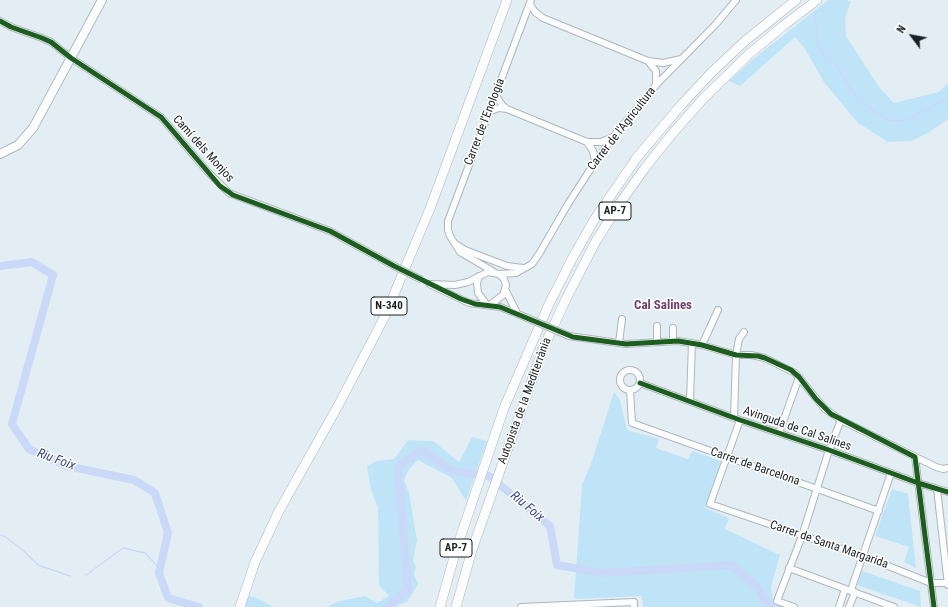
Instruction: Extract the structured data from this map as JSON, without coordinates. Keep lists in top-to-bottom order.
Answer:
{
  "streets": {
    "highway": ["AP-7", "N-340", "Autopista de la Mediterrània"],
    "street": [
      "Carrer de l'Enologia",
      "Carrer de l'Agricultura",
      "Camí dels Monjos",
      "Avinguda de Cal Salines",
      "Carrer de Barcelona",
      "Carrer de Santa Margarida"
    ]
  },
  "crossings": [
    ["Carrer de l'Enologia", "Camí dels Monjos"],
    ["Avinguda de Cal Salines", "Carrer de Barcelona"],
    ["Carrer de Barcelona", "Carrer de Santa Margarida"]
  ],
  "districts": ["Cal Salines"],
  "water": ["Riu Foix"],
  "north": "top left"
}
